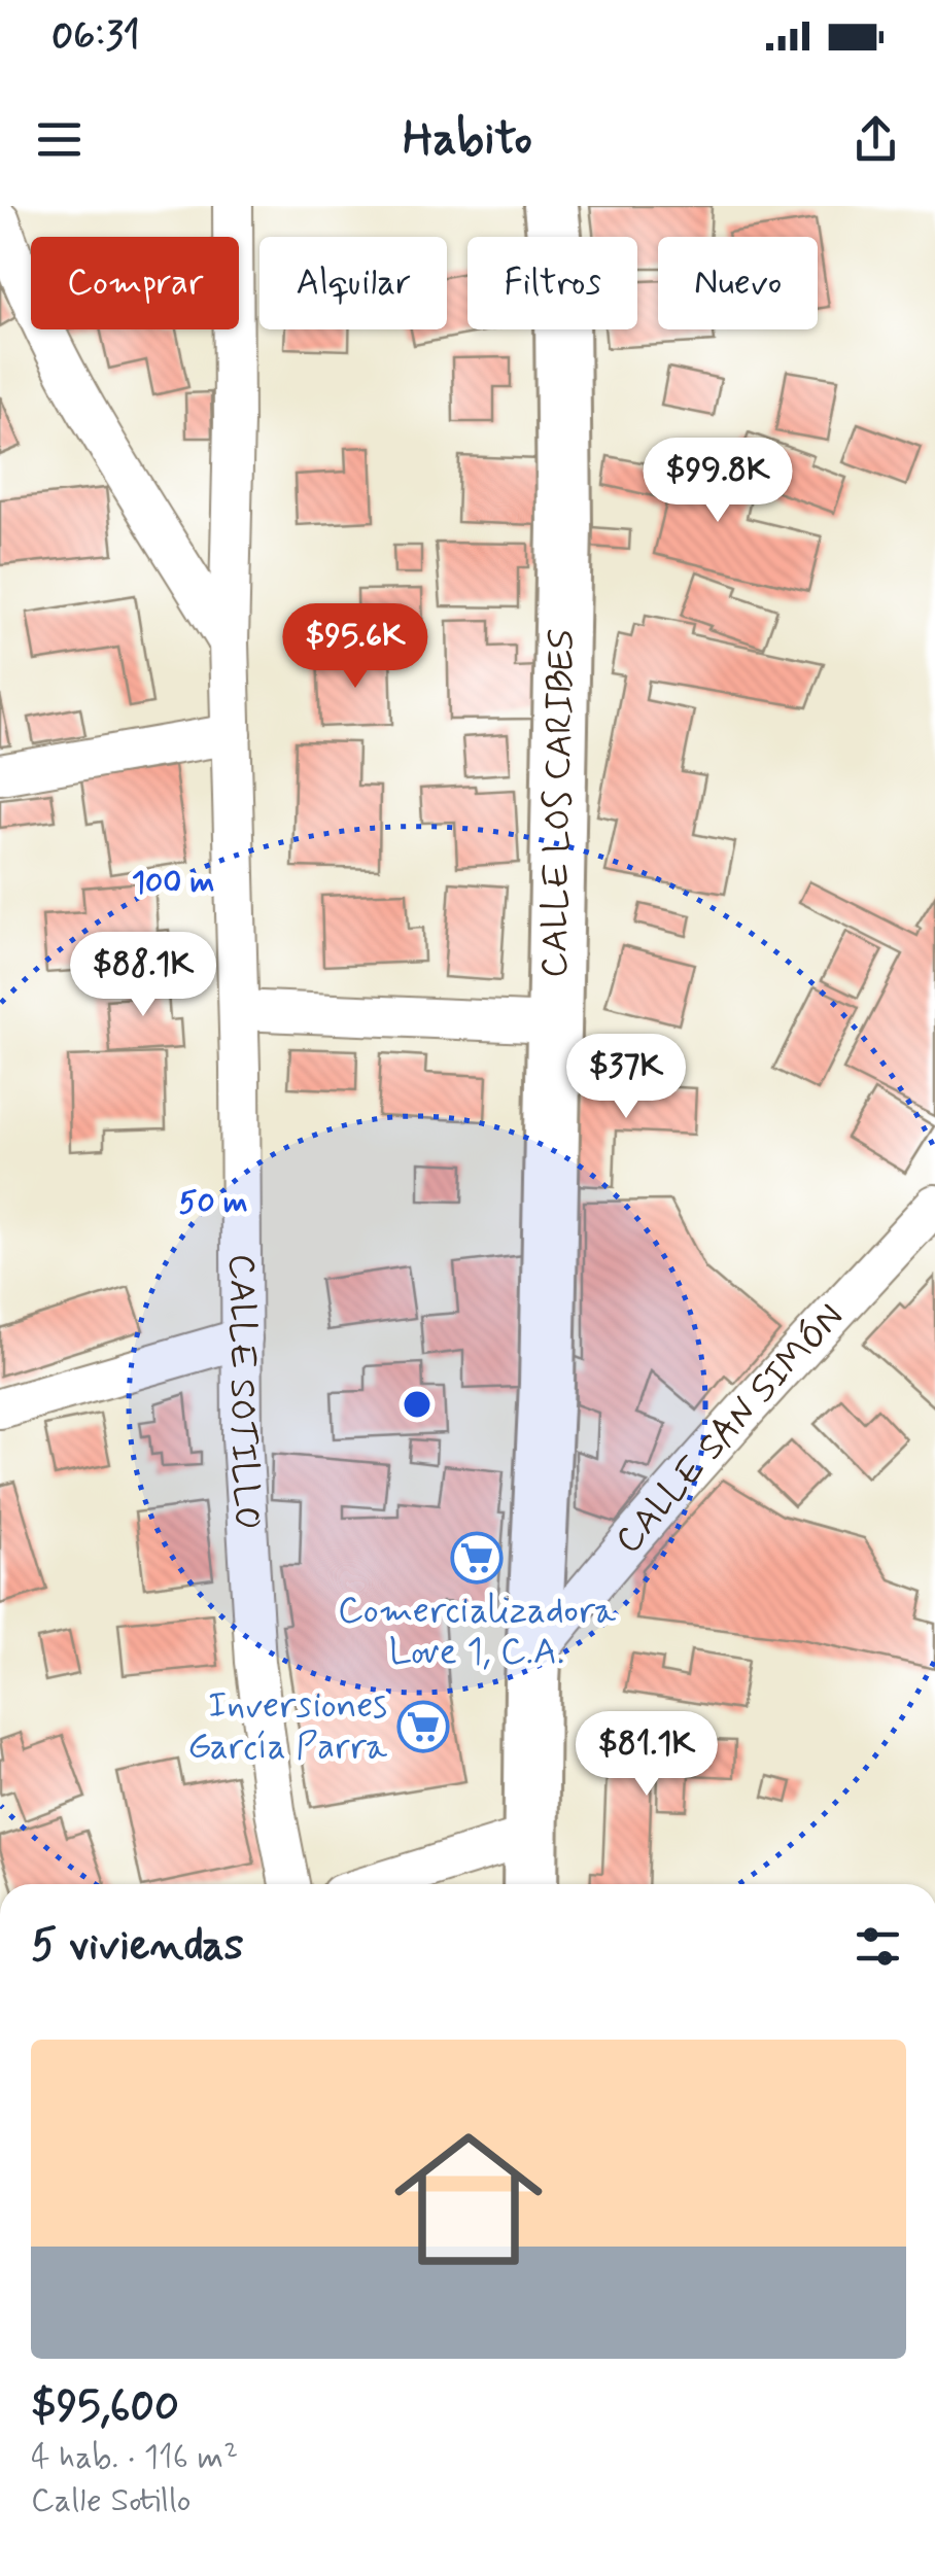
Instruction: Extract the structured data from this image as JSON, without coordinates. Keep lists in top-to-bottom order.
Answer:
{
  "streets": {
    "street": ["CALLE LOS CARIBES", "CALLE SOTILLO", "CALLE SAN SIMÓN"]
  },
  "crossings": [
    ["CALLE LOS CARIBES", "CALLE SAN SIMÓN"]
  ],
  "places": {
    "supermarket": ["Comercializadora Love 1, C.A.", "Inversiones García Parra"]
  },
  "page": {
    "status": "06:31",
    "header": "Habito",
    "chip": [
      "Comprar",
      "Alquilar",
      "Filtros",
      "Nuevo"
    ],
    "price": [
      "$99.8K",
      "$95.6K",
      "$88.1K",
      "$37K",
      "$81.1K"
    ],
    "heading": "5 viviendas",
    "list": [
      {
        "name": "$95,600",
        "note": "4 hab. · 116 m² · Calle Sotillo"
      }
    ]
  },
  "rings": ["100 m", "50 m"]
}
